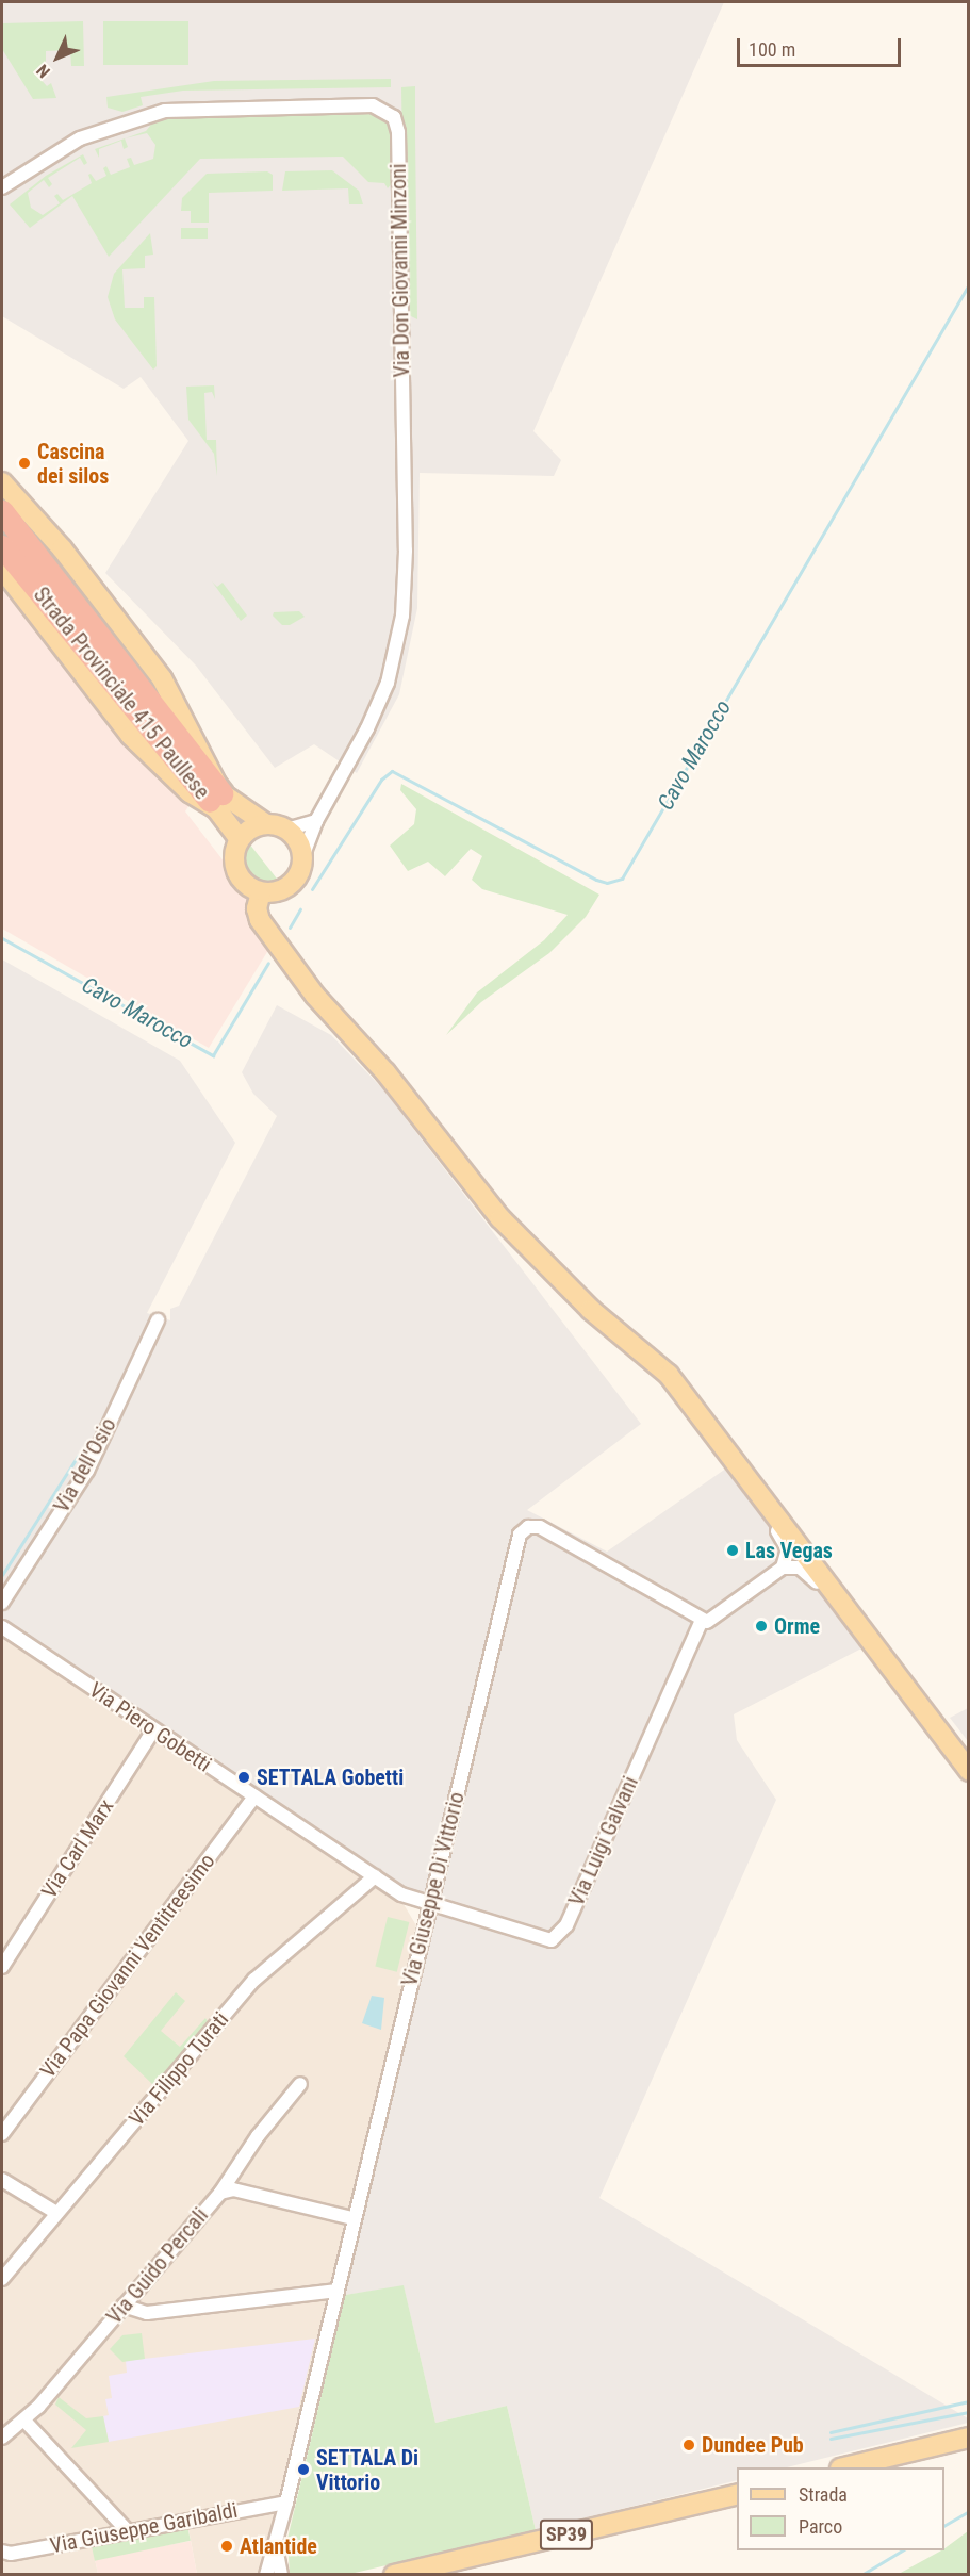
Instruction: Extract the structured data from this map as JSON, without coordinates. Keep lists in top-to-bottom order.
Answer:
{
  "streets": {
    "highway": ["Strada Provinciale 415 Paullese"],
    "main road": ["SP39"],
    "street": [
      "Via Don Giovanni Minzoni",
      "Via dell'Osio",
      "Via Piero Gobetti",
      "Via Luigi Galvani",
      "Via Carl Marx",
      "Via Giuseppe Di Vittorio",
      "Via Papa Giovanni Ventitreesimo",
      "Via Filippo Turati",
      "Via Guido Percali",
      "Via Giuseppe Garibaldi"
    ]
  },
  "crossings": [
    ["Via Don Giovanni Minzoni", "Strada Provinciale 415 Paullese"],
    ["Via Piero Gobetti", "Via Luigi Galvani"],
    ["Via Piero Gobetti", "Via Carl Marx"],
    ["Via Piero Gobetti", "Via Giuseppe Di Vittorio"],
    ["Via Piero Gobetti", "Via Papa Giovanni Ventitreesimo"],
    ["Via Piero Gobetti", "Via Filippo Turati"],
    ["Via Luigi Galvani", "Via Giuseppe Di Vittorio"],
    ["Via Giuseppe Di Vittorio", "Via Giuseppe Garibaldi"]
  ],
  "water": ["Cavo Marocco"],
  "places": [
    "Cascina dei silos",
    "Las Vegas",
    "Orme",
    "SETTALA Gobetti",
    "Dundee Pub",
    "SETTALA Di Vittorio",
    "Atlantide"
  ],
  "legend": ["Strada", "Parco"],
  "scale_bar": "100 m",
  "north": "bottom left"
}
